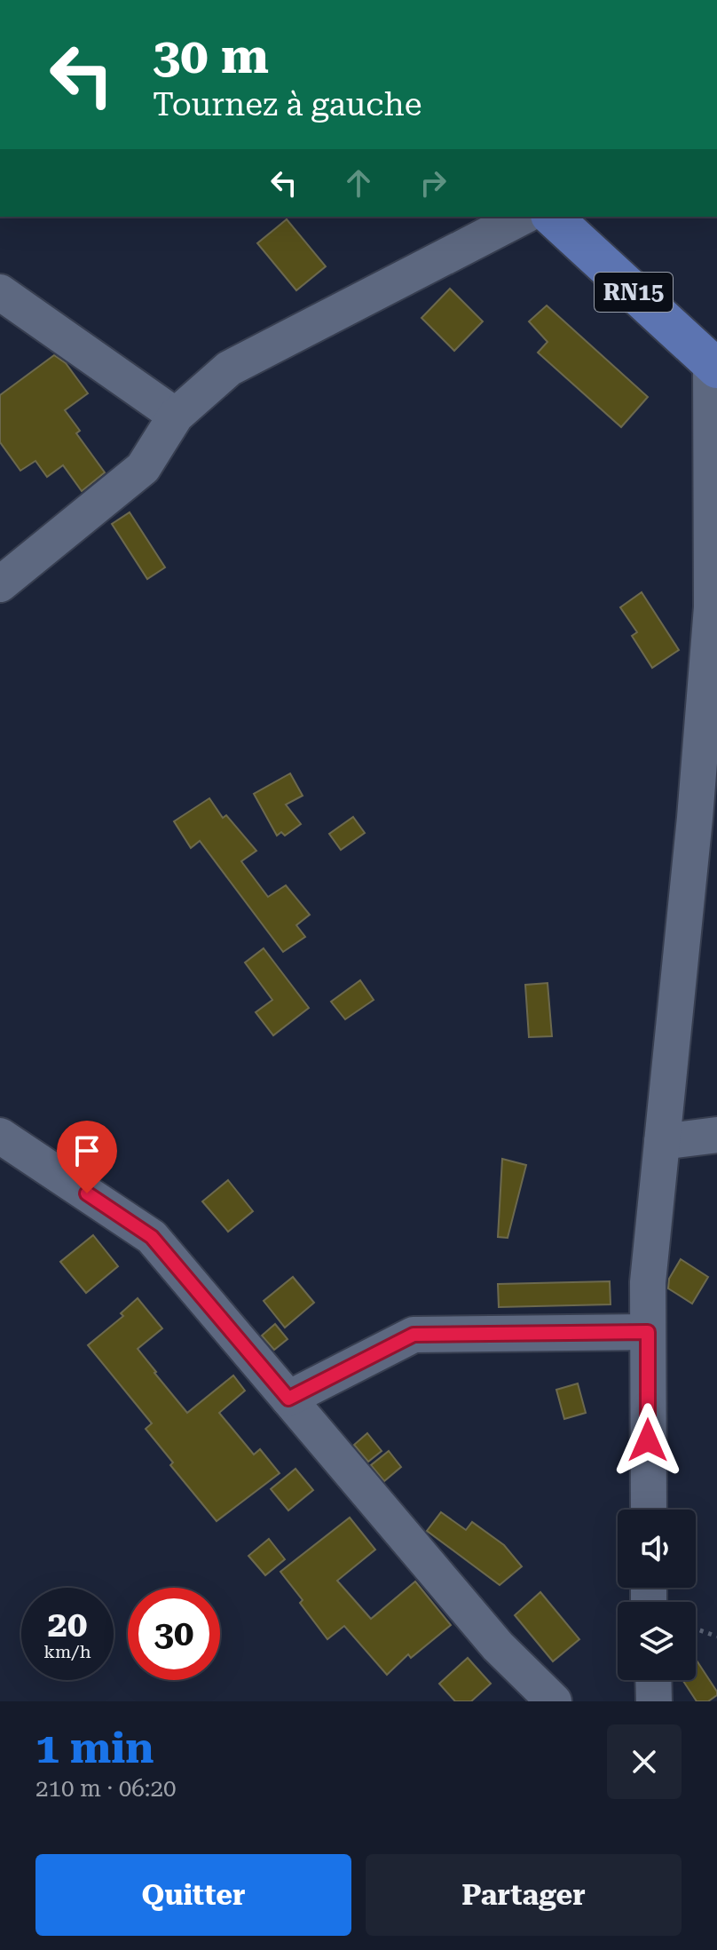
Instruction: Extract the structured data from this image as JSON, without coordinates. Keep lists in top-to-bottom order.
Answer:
{
  "streets": {
    "main road": ["RN15"]
  },
  "page": {
    "turn": ["30 m", "Tournez à gauche"],
    "speed": "20 km/h",
    "limit": "30",
    "heading": ["1 min", "210 m · 06:20"],
    "buttons": ["Quitter", "Partager"]
  }
}
